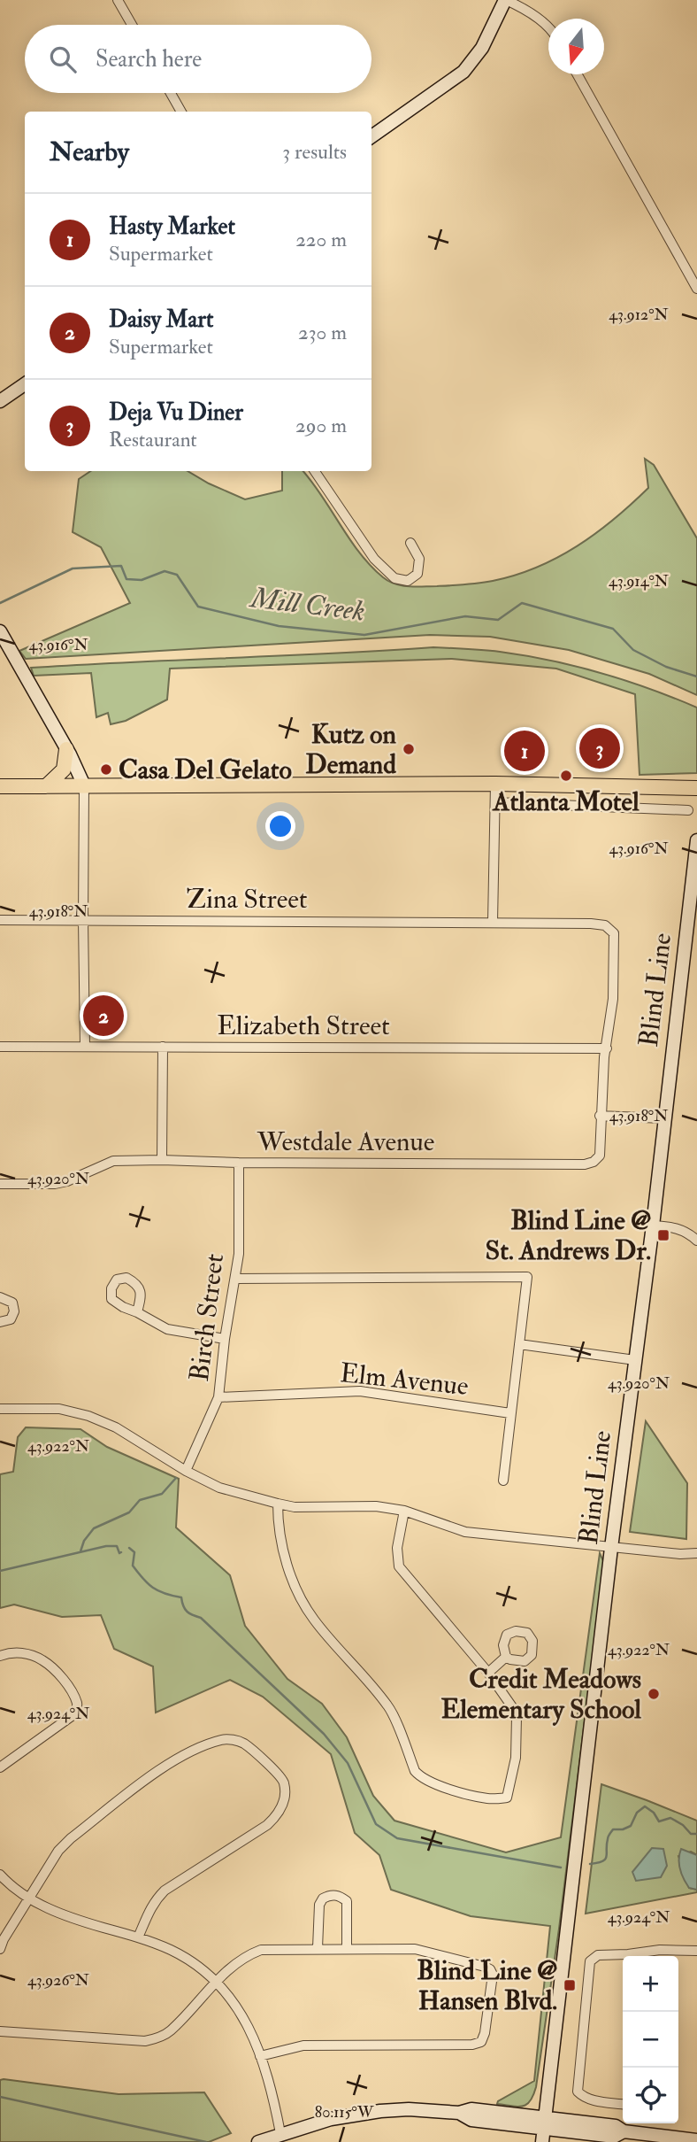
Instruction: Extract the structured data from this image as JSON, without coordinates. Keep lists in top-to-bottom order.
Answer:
{
  "streets": {
    "street": [
      "Zina Street",
      "Blind Line",
      "Elizabeth Street",
      "Westdale Avenue",
      "Birch Street",
      "Elm Avenue"
    ]
  },
  "crossings": [
    ["Zina Street", "Elizabeth Street"],
    ["Westdale Avenue", "Birch Street"],
    ["Birch Street", "Elm Avenue"]
  ],
  "water": ["Mill Creek"],
  "places": {
    "other": [
      "Kutz on Demand",
      "Casa Del Gelato",
      "Atlanta Motel",
      "Credit Meadows Elementary School"
    ],
    "transit": ["Blind Line @ St. Andrews Dr.", "Blind Line @ Hansen Blvd."]
  },
  "north": "bottom",
  "page": {
    "search": "Search here",
    "heading": ["Nearby", "3 results"],
    "list": [
      {
        "mark": "1",
        "name": "Hasty Market",
        "note": "Supermarket",
        "value": "220 m"
      },
      {
        "mark": "2",
        "name": "Daisy Mart",
        "note": "Supermarket",
        "value": "230 m"
      },
      {
        "mark": "3",
        "name": "Deja Vu Diner",
        "note": "Restaurant",
        "value": "290 m"
      }
    ],
    "pins": ["3", "1", "2"],
    "map_buttons": ["+", "−"]
  },
  "coordinates": [
    "43.912°N",
    "43.914°N",
    "43.916°N",
    "43.918°N",
    "43.920°N",
    "43.922°N",
    "43.924°N",
    "43.926°N",
    "80.115°W"
  ]
}
